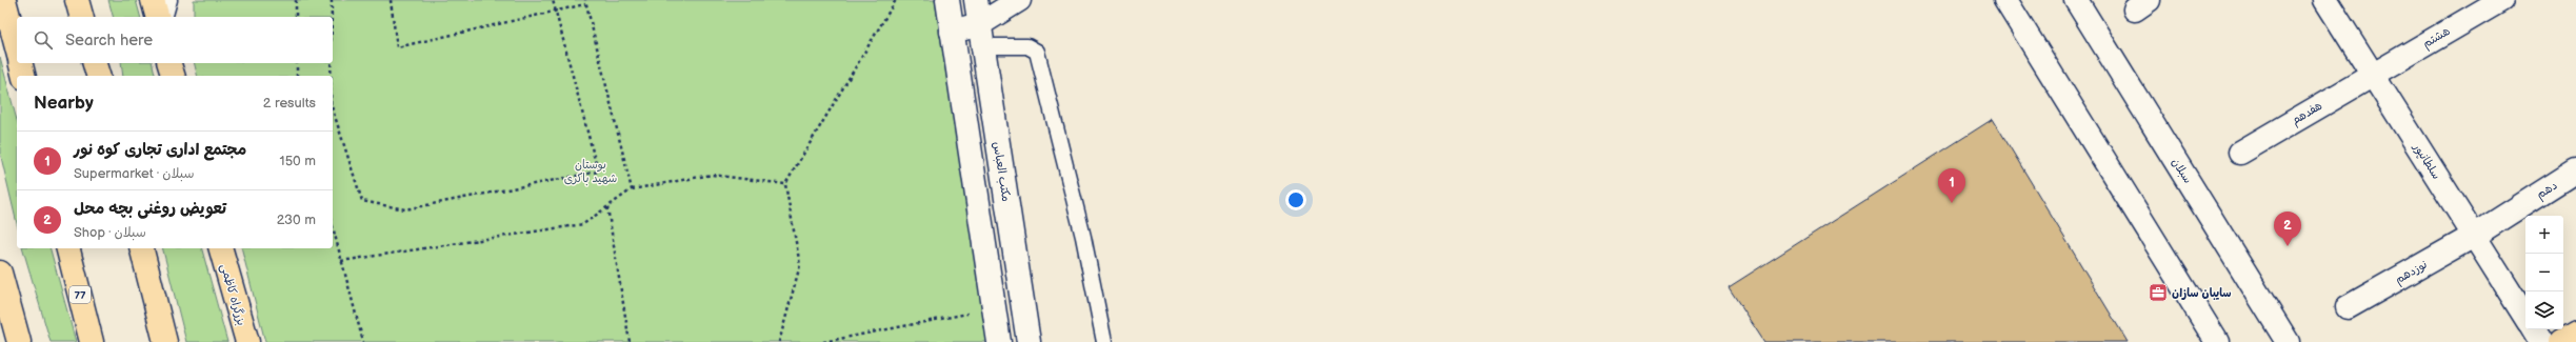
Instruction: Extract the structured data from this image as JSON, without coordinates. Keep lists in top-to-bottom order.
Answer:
{
  "streets": {
    "main road": ["77", "بزرگراه کاظمی"],
    "street": [
      "هشتم",
      "هفدهم",
      "سلطانپور",
      "سبلان",
      "مکتب العباس",
      "دهم",
      "نوزدهم"
    ]
  },
  "crossings": [
    ["هشتم", "هفدهم"],
    ["هشتم", "سلطانپور"],
    ["هفدهم", "سلطانپور"],
    ["سلطانپور", "دهم"],
    ["سلطانپور", "نوزدهم"],
    ["دهم", "نوزدهم"]
  ],
  "parks": ["بوستان شهید باکری"],
  "places": {
    "office": ["سایبان سازان"]
  },
  "page": {
    "search": "Search here",
    "heading": ["Nearby", "2 results"],
    "list": [
      {
        "mark": "1",
        "name": "مجتمع اداری تجاری کوه نور",
        "note": "Supermarket · سبلان",
        "value": "150 m"
      },
      {
        "mark": "2",
        "name": "تعویض روغنی بچه محل",
        "note": "Shop · سبلان",
        "value": "230 m"
      }
    ],
    "pins": ["1", "2"],
    "map_buttons": ["+", "−"]
  }
}
